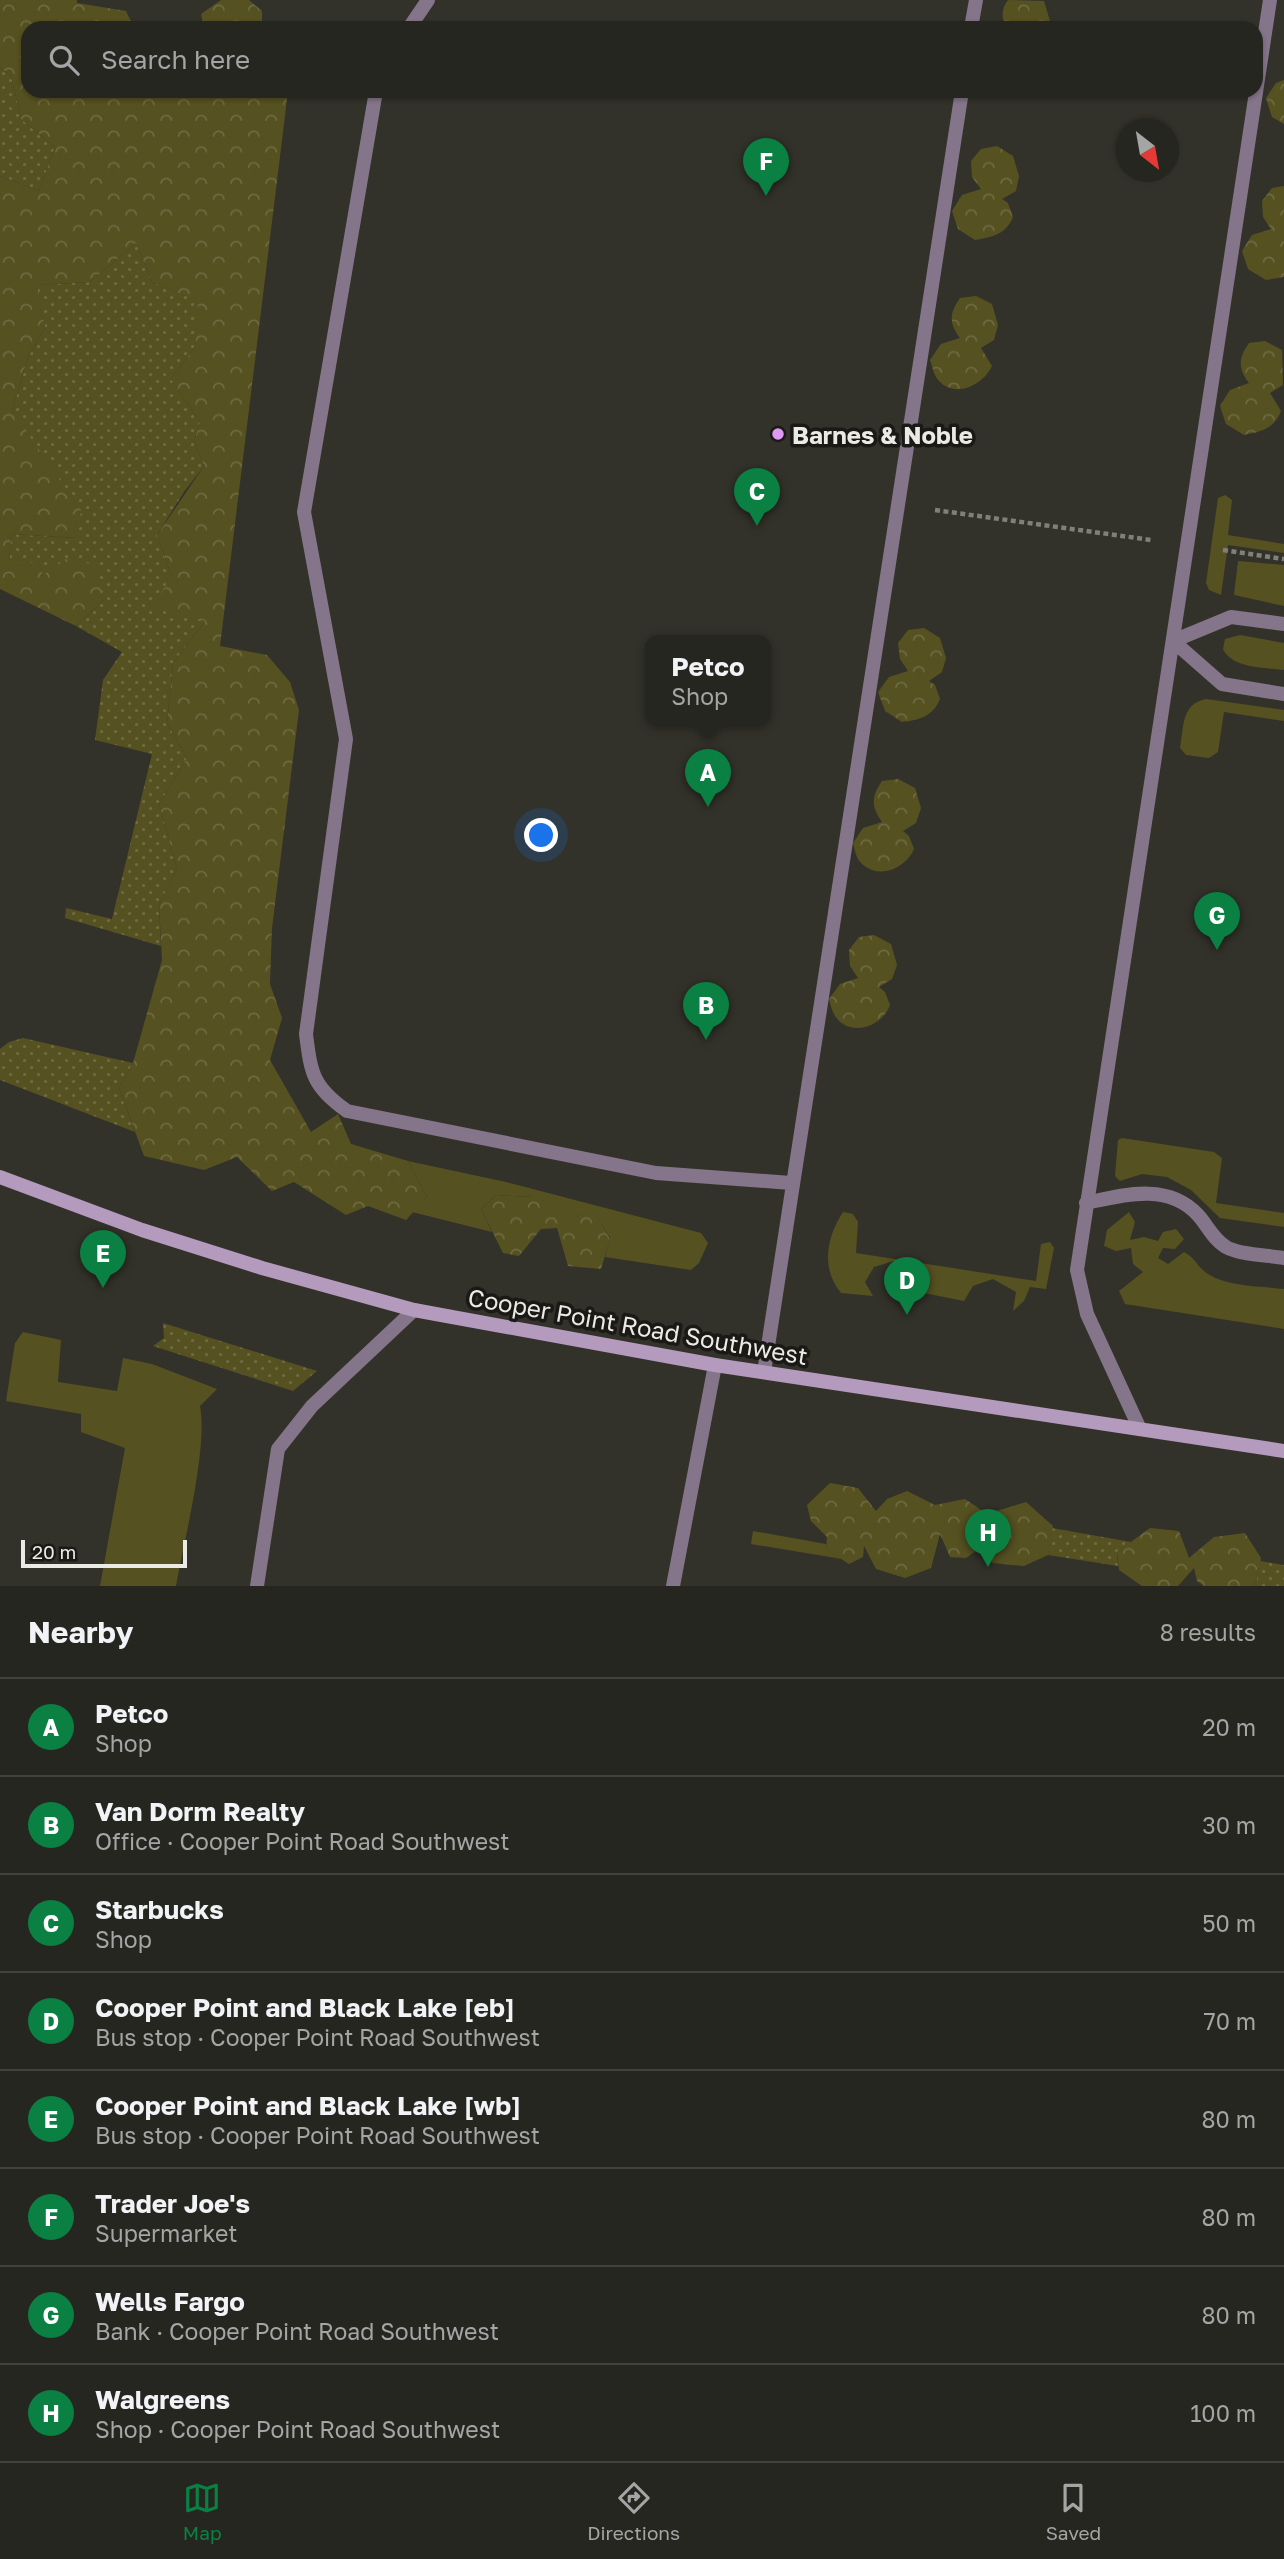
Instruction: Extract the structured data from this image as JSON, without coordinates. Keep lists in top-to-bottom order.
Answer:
{
  "streets": {
    "main road": ["Cooper Point Road Southwest"]
  },
  "places": ["Barnes & Noble"],
  "scale_bar": "20 m",
  "north": "bottom right",
  "page": {
    "search": "Search here",
    "pins": [
      "F",
      "C",
      "A",
      "G",
      "B",
      "E",
      "D",
      "H"
    ],
    "popup": ["Petco", "Shop"],
    "scale": "20 m",
    "heading": ["Nearby", "8 results"],
    "list": [
      {
        "mark": "A",
        "name": "Petco",
        "note": "Shop",
        "value": "20 m"
      },
      {
        "mark": "B",
        "name": "Van Dorm Realty",
        "note": "Office · Cooper Point Road Southwest",
        "value": "30 m"
      },
      {
        "mark": "C",
        "name": "Starbucks",
        "note": "Shop",
        "value": "50 m"
      },
      {
        "mark": "D",
        "name": "Cooper Point and Black Lake [eb]",
        "note": "Bus stop · Cooper Point Road Southwest",
        "value": "70 m"
      },
      {
        "mark": "E",
        "name": "Cooper Point and Black Lake [wb]",
        "note": "Bus stop · Cooper Point Road Southwest",
        "value": "80 m"
      },
      {
        "mark": "F",
        "name": "Trader Joe's",
        "note": "Supermarket",
        "value": "80 m"
      },
      {
        "mark": "G",
        "name": "Wells Fargo",
        "note": "Bank · Cooper Point Road Southwest",
        "value": "80 m"
      },
      {
        "mark": "H",
        "name": "Walgreens",
        "note": "Shop · Cooper Point Road Southwest",
        "value": "100 m"
      }
    ],
    "nav": ["Map", "Directions", "Saved"]
  }
}
